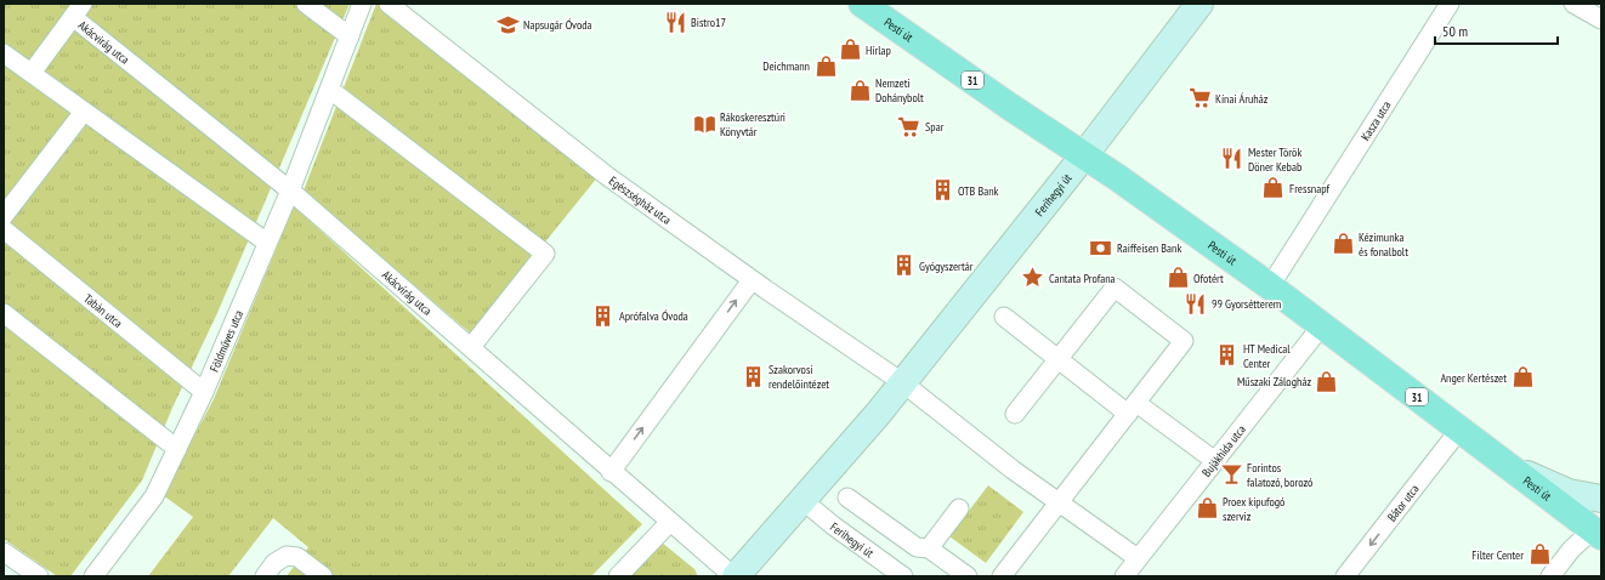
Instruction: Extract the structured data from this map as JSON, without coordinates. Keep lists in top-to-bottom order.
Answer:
{
  "streets": {
    "main road": ["Pesti út", "31", "Ferihegyi út"],
    "street": [
      "Akácvirág utca",
      "Kasza utca",
      "Egészségház utca",
      "Tabán utca",
      "Földműves utca",
      "Bujákhida utca",
      "Bátor utca"
    ]
  },
  "crossings": [
    ["Pesti út", "Kasza utca"],
    ["Pesti út", "Ferihegyi út"],
    ["Pesti út", "Bujákhida utca"],
    ["Pesti út", "Bátor utca"],
    ["Akácvirág utca", "Ferihegyi út"],
    ["Akácvirág utca", "Földműves utca"],
    ["Ferihegyi út", "Egészségház utca"],
    ["Tabán utca", "Földműves utca"]
  ],
  "one_way": ["Bátor utca"],
  "places": {
    "restaurant": ["Bistro17", "Mester Török Döner Kebab", "99 Gyorsétterem"],
    "school or university": ["Napsugár Óvoda"],
    "shop": [
      "Hírlap",
      "Deichmann",
      "Nemzeti Dohánybolt",
      "Fressnapf",
      "Kézimunka és fonalbolt",
      "Ofotért",
      "Anger Kertészet",
      "Műszaki Zálogház",
      "Proex kipufogó szerviz",
      "Filter Center"
    ],
    "supermarket": ["Kínai Áruház", "Spar"],
    "library": ["Rákoskeresztúri Könyvtár"],
    "building": [
      "OTB Bank",
      "Gyógyszertár",
      "Aprófalva Óvoda",
      "HT Medical Center",
      "Szakorvosi rendelőintézet"
    ],
    "bank": ["Raiffeisen Bank"],
    "place": ["Cantata Profana"],
    "bar": ["Forintos falatozó, borozó"]
  },
  "scale_bar": "50 m"
}
